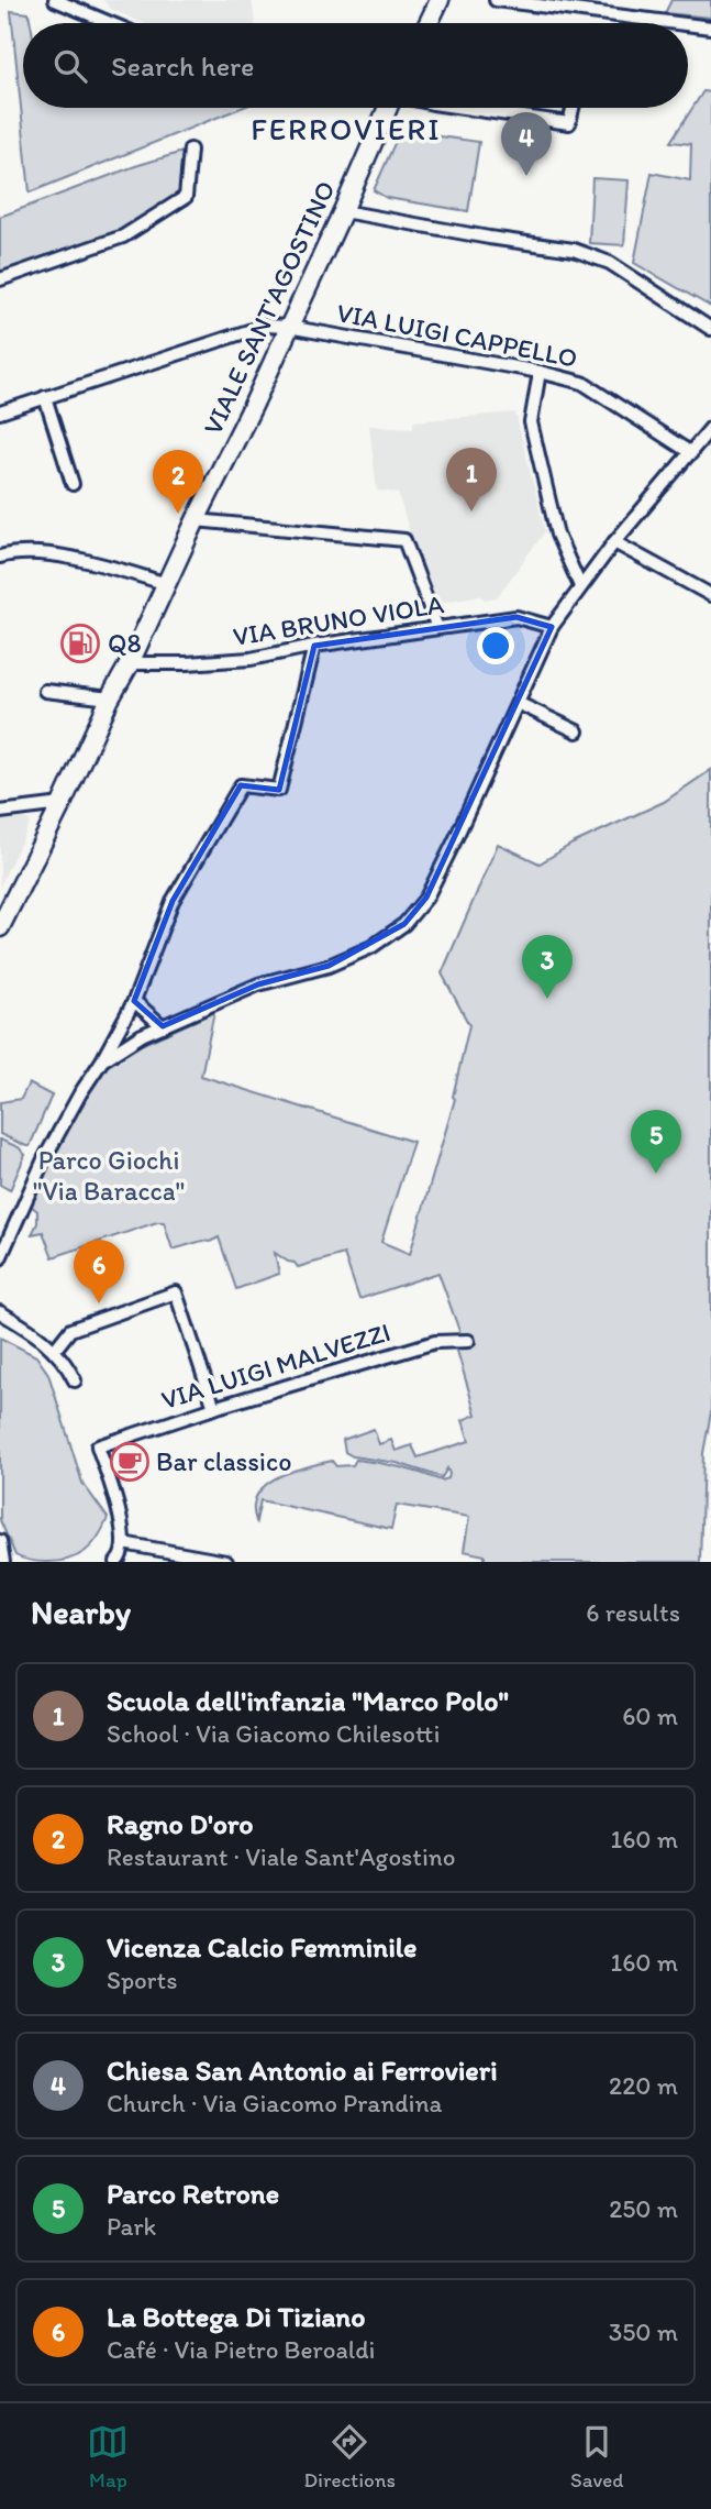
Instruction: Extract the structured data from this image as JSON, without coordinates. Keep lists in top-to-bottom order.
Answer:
{
  "streets": {
    "main road": ["VIALE SANT'AGOSTINO"],
    "street": ["VIA LUIGI CAPPELLO", "VIA BRUNO VIOLA", "VIA LUIGI MALVEZZI"]
  },
  "crossings": [
    ["VIALE SANT'AGOSTINO", "VIA LUIGI CAPPELLO"],
    ["VIALE SANT'AGOSTINO", "VIA BRUNO VIOLA"]
  ],
  "districts": ["FERROVIERI"],
  "parks": ["Parco Giochi \"Via Baracca\""],
  "places": {
    "fuel station": ["Q8"],
    "cafe": ["Bar classico"]
  },
  "page": {
    "search": "Search here",
    "pins": [
      "4",
      "1",
      "2",
      "3",
      "5",
      "6"
    ],
    "heading": ["Nearby", "6 results"],
    "list": [
      {
        "mark": "1",
        "name": "Scuola dell'infanzia \"Marco Polo\"",
        "note": "School · Via Giacomo Chilesotti",
        "value": "60 m"
      },
      {
        "mark": "2",
        "name": "Ragno D'oro",
        "note": "Restaurant · Viale Sant'Agostino",
        "value": "160 m"
      },
      {
        "mark": "3",
        "name": "Vicenza Calcio Femminile",
        "note": "Sports",
        "value": "160 m"
      },
      {
        "mark": "4",
        "name": "Chiesa San Antonio ai Ferrovieri",
        "note": "Church · Via Giacomo Prandina",
        "value": "220 m"
      },
      {
        "mark": "5",
        "name": "Parco Retrone",
        "note": "Park",
        "value": "250 m"
      },
      {
        "mark": "6",
        "name": "La Bottega Di Tiziano",
        "note": "Café · Via Pietro Beroaldi",
        "value": "350 m"
      }
    ],
    "nav": ["Map", "Directions", "Saved"]
  }
}
